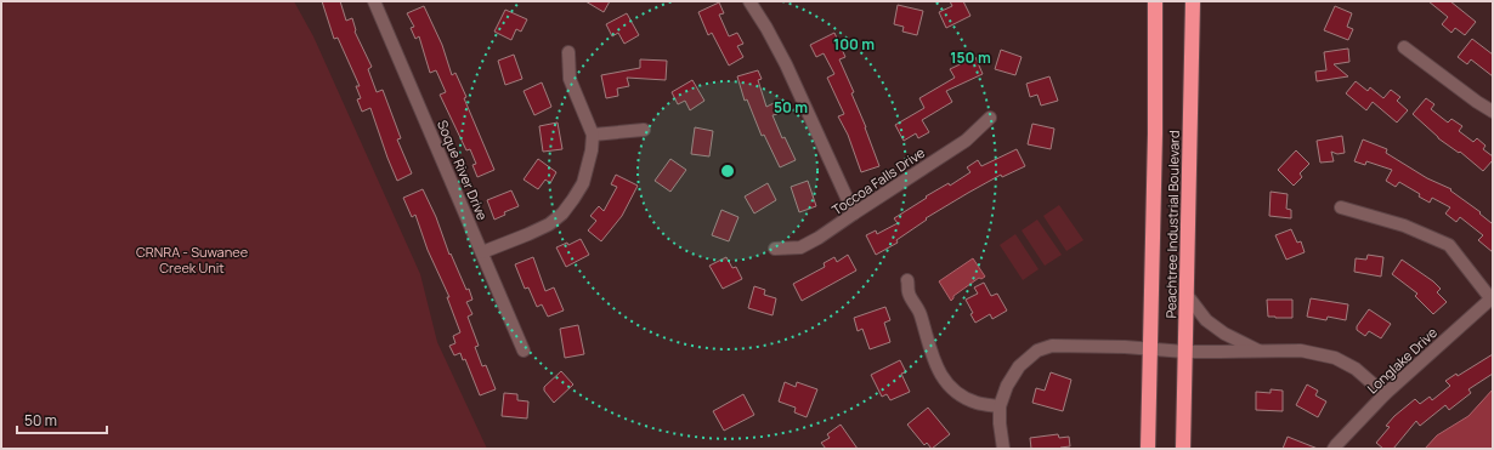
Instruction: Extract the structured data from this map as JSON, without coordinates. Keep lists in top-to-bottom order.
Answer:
{
  "streets": {
    "highway": ["Peachtree Industrial Boulevard"],
    "street": ["Soque River Drive", "Toccoa Falls Drive", "Longlake Drive"]
  },
  "parks": ["CRNRA - Suwanee Creek Unit"],
  "scale_bar": "50 m",
  "rings": ["100 m", "150 m", "50 m"]
}
